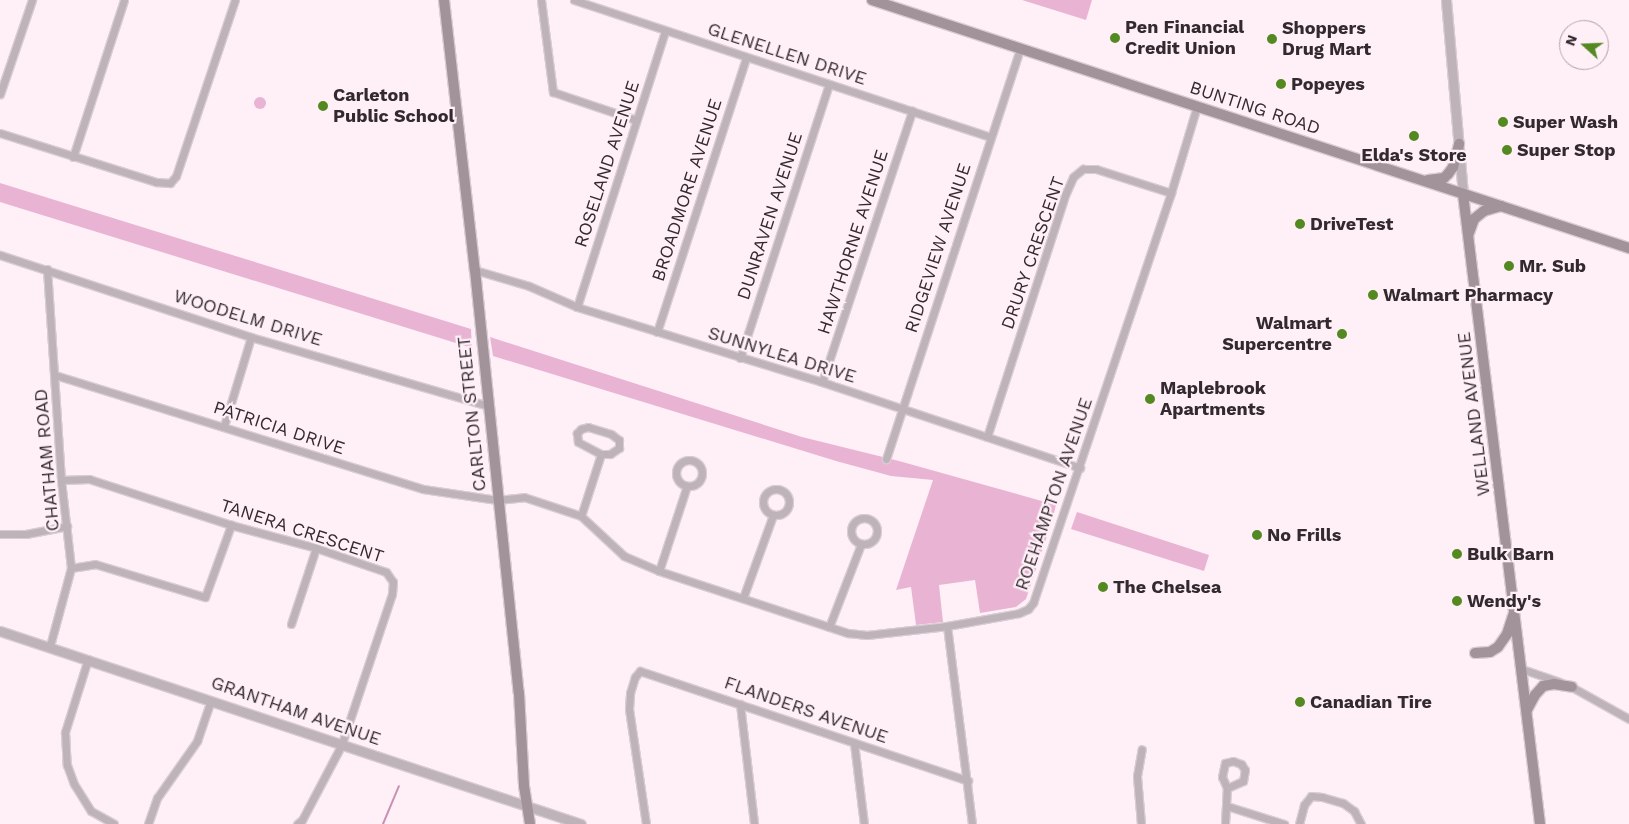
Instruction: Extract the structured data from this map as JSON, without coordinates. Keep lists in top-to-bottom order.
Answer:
{
  "streets": {
    "main road": ["BUNTING ROAD", "CARLTON STREET", "WELLAND AVENUE"],
    "street": [
      "GLENELLEN DRIVE",
      "ROSELAND AVENUE",
      "BROADMORE AVENUE",
      "DUNRAVEN AVENUE",
      "HAWTHORNE AVENUE",
      "RIDGEVIEW AVENUE",
      "DRURY CRESCENT",
      "WOODELM DRIVE",
      "SUNNYLEA DRIVE",
      "PATRICIA DRIVE",
      "CHATHAM ROAD",
      "ROEHAMPTON AVENUE",
      "TANERA CRESCENT",
      "FLANDERS AVENUE",
      "GRANTHAM AVENUE"
    ]
  },
  "crossings": [
    ["GLENELLEN DRIVE", "ROSELAND AVENUE"],
    ["GLENELLEN DRIVE", "BROADMORE AVENUE"],
    ["GLENELLEN DRIVE", "DUNRAVEN AVENUE"],
    ["GLENELLEN DRIVE", "HAWTHORNE AVENUE"],
    ["GLENELLEN DRIVE", "RIDGEVIEW AVENUE"],
    ["BUNTING ROAD", "RIDGEVIEW AVENUE"],
    ["BUNTING ROAD", "WELLAND AVENUE"],
    ["BUNTING ROAD", "ROEHAMPTON AVENUE"],
    ["ROSELAND AVENUE", "SUNNYLEA DRIVE"],
    ["BROADMORE AVENUE", "SUNNYLEA DRIVE"],
    ["DUNRAVEN AVENUE", "SUNNYLEA DRIVE"],
    ["HAWTHORNE AVENUE", "SUNNYLEA DRIVE"],
    ["RIDGEVIEW AVENUE", "SUNNYLEA DRIVE"],
    ["DRURY CRESCENT", "SUNNYLEA DRIVE"],
    ["DRURY CRESCENT", "ROEHAMPTON AVENUE"],
    ["WOODELM DRIVE", "CARLTON STREET"],
    ["WOODELM DRIVE", "CHATHAM ROAD"],
    ["SUNNYLEA DRIVE", "CARLTON STREET"],
    ["SUNNYLEA DRIVE", "ROEHAMPTON AVENUE"],
    ["CARLTON STREET", "PATRICIA DRIVE"],
    ["CARLTON STREET", "ROEHAMPTON AVENUE"],
    ["CARLTON STREET", "GRANTHAM AVENUE"],
    ["PATRICIA DRIVE", "CHATHAM ROAD"],
    ["PATRICIA DRIVE", "ROEHAMPTON AVENUE"],
    ["CHATHAM ROAD", "TANERA CRESCENT"],
    ["CHATHAM ROAD", "GRANTHAM AVENUE"],
    ["TANERA CRESCENT", "GRANTHAM AVENUE"]
  ],
  "places": [
    "Pen Financial Credit Union",
    "Shoppers Drug Mart",
    "Popeyes",
    "Carleton Public School",
    "Super Wash",
    "Elda's Store",
    "Super Stop",
    "DriveTest",
    "Mr. Sub",
    "Walmart Pharmacy",
    "Walmart Supercentre",
    "Maplebrook Apartments",
    "No Frills",
    "Bulk Barn",
    "The Chelsea",
    "Wendy's",
    "Canadian Tire"
  ],
  "north": "left"
}
